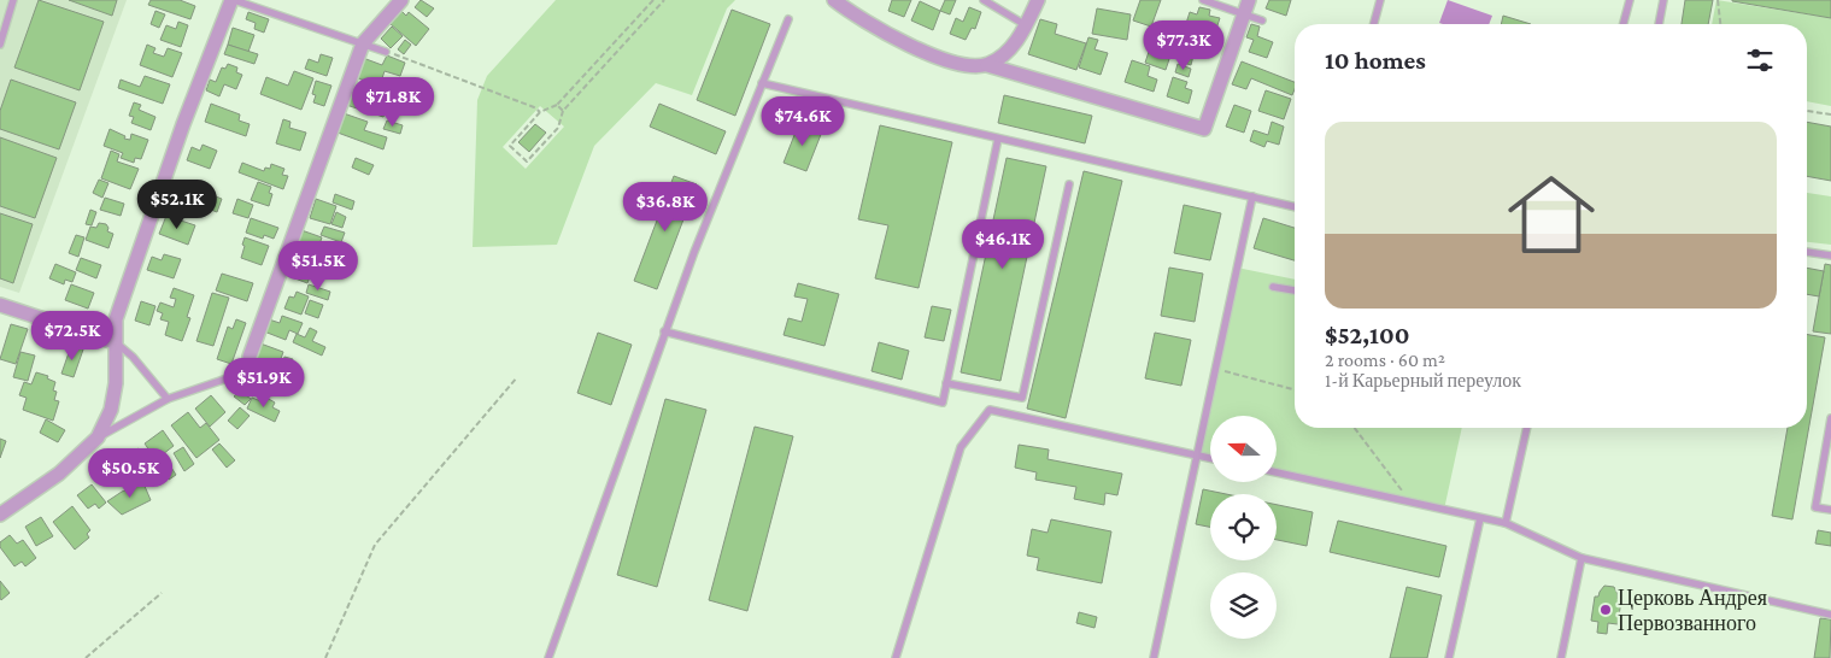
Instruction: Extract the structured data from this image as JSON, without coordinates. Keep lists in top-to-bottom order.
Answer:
{
  "places": ["Церковь Андрея Первозванного"],
  "north": "left",
  "page": {
    "price": [
      "$77.3K",
      "$71.8K",
      "$74.6K",
      "$52.1K",
      "$36.8K",
      "$46.1K",
      "$51.5K",
      "$72.5K",
      "$51.9K",
      "$50.5K"
    ],
    "heading": "10 homes",
    "list": [
      {
        "name": "$52,100",
        "note": "2 rooms · 60 m² · 1-й Карьерный переулок"
      }
    ]
  }
}
